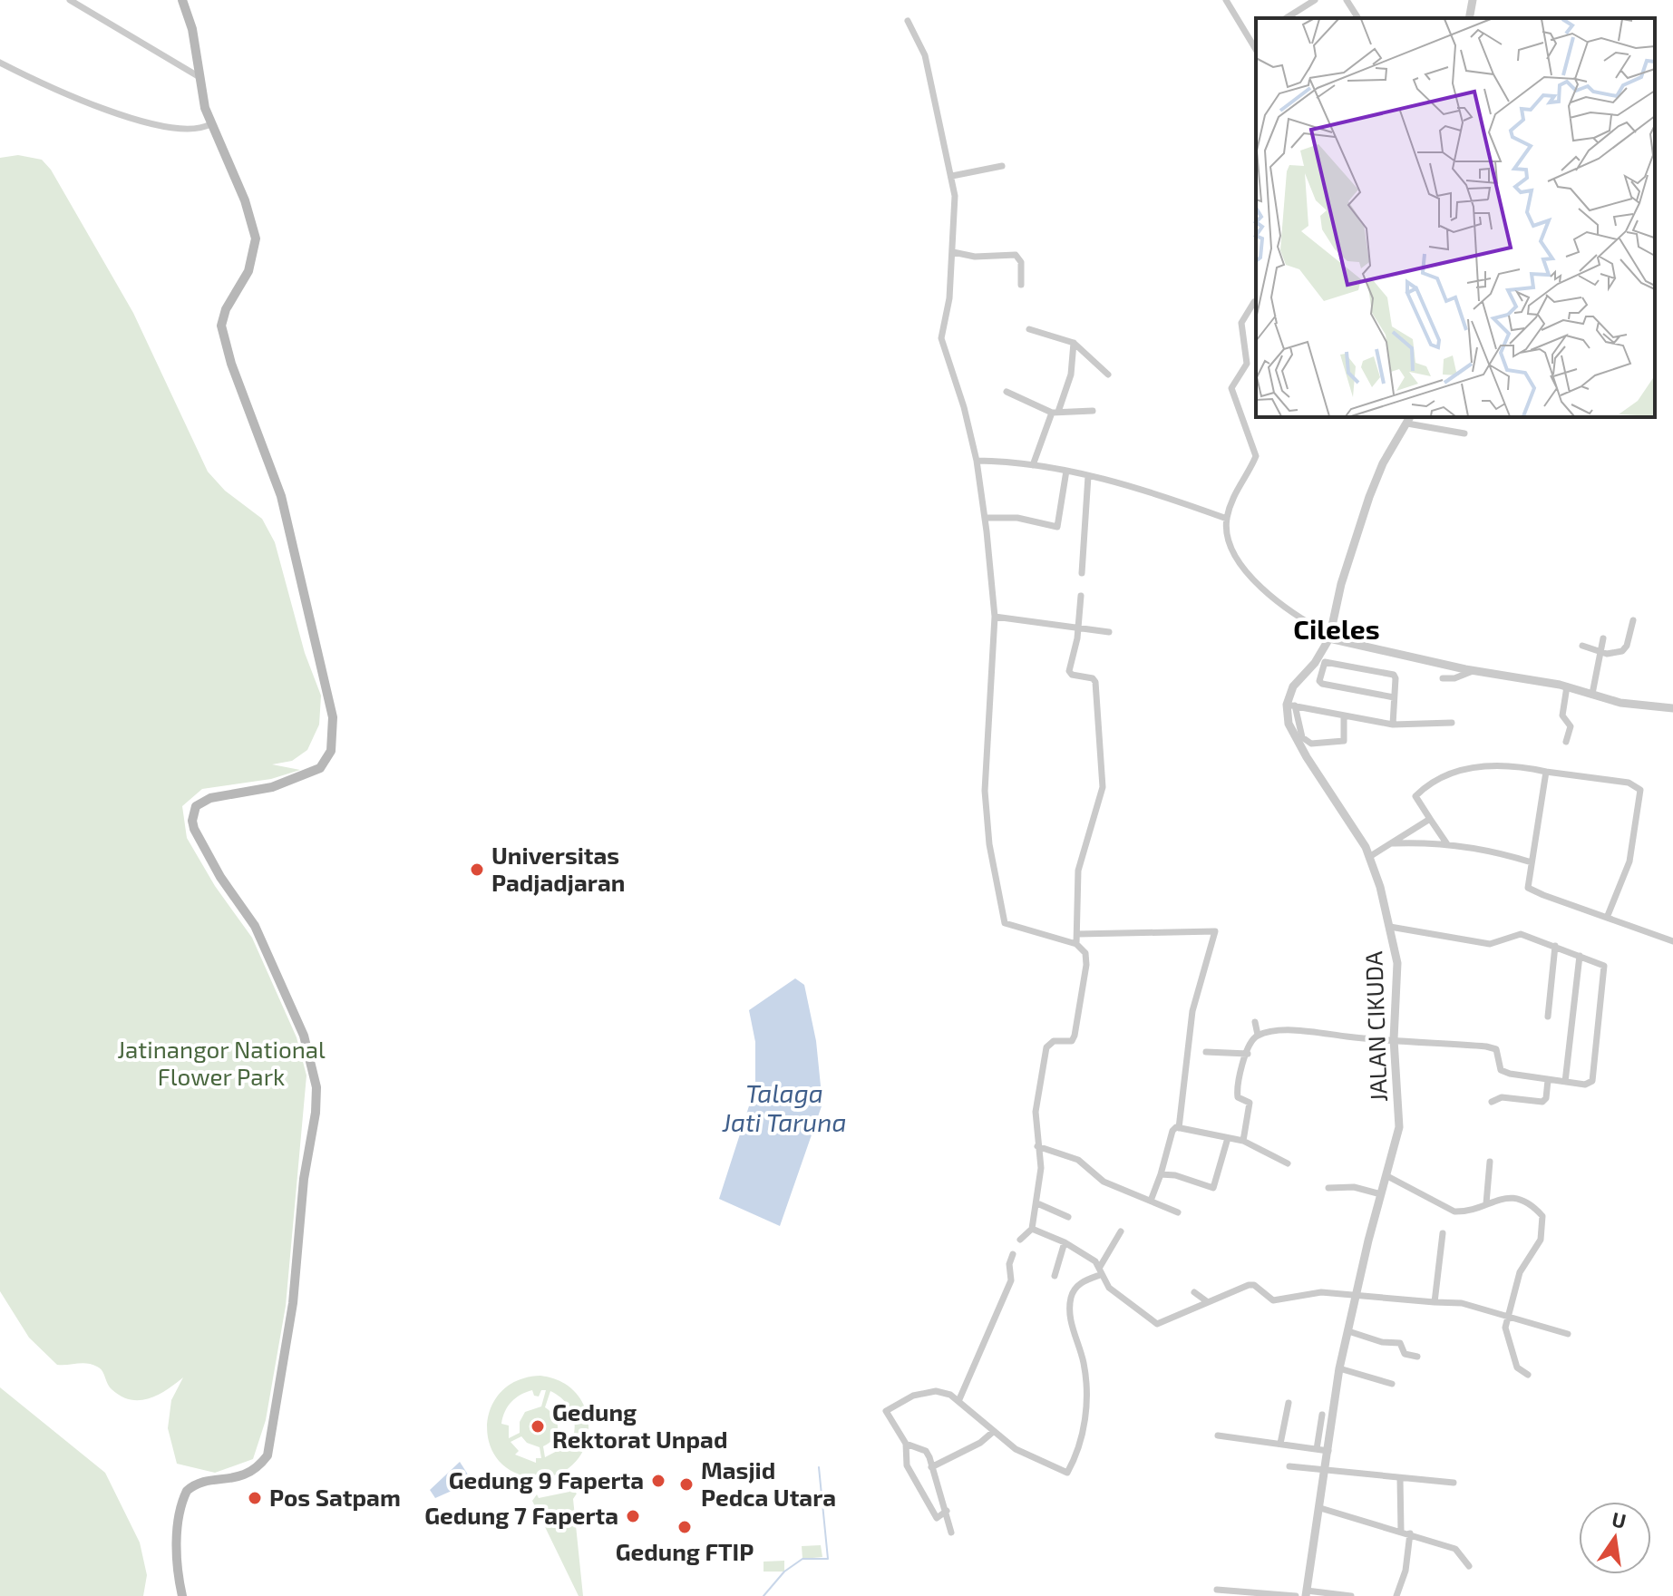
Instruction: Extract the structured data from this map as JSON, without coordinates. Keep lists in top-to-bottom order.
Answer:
{
  "streets": {
    "street": ["JALAN CIKUDA"]
  },
  "districts": ["Cileles"],
  "water": ["Talaga Jati Taruna"],
  "parks": ["Jatinangor National Flower Park"],
  "places": [
    "Universitas Padjadjaran",
    "Gedung Rektorat Unpad",
    "Gedung 9 Faperta",
    "Masjid Pedca Utara",
    "Pos Satpam",
    "Gedung 7 Faperta",
    "Gedung FTIP"
  ],
  "north": "top"
}
